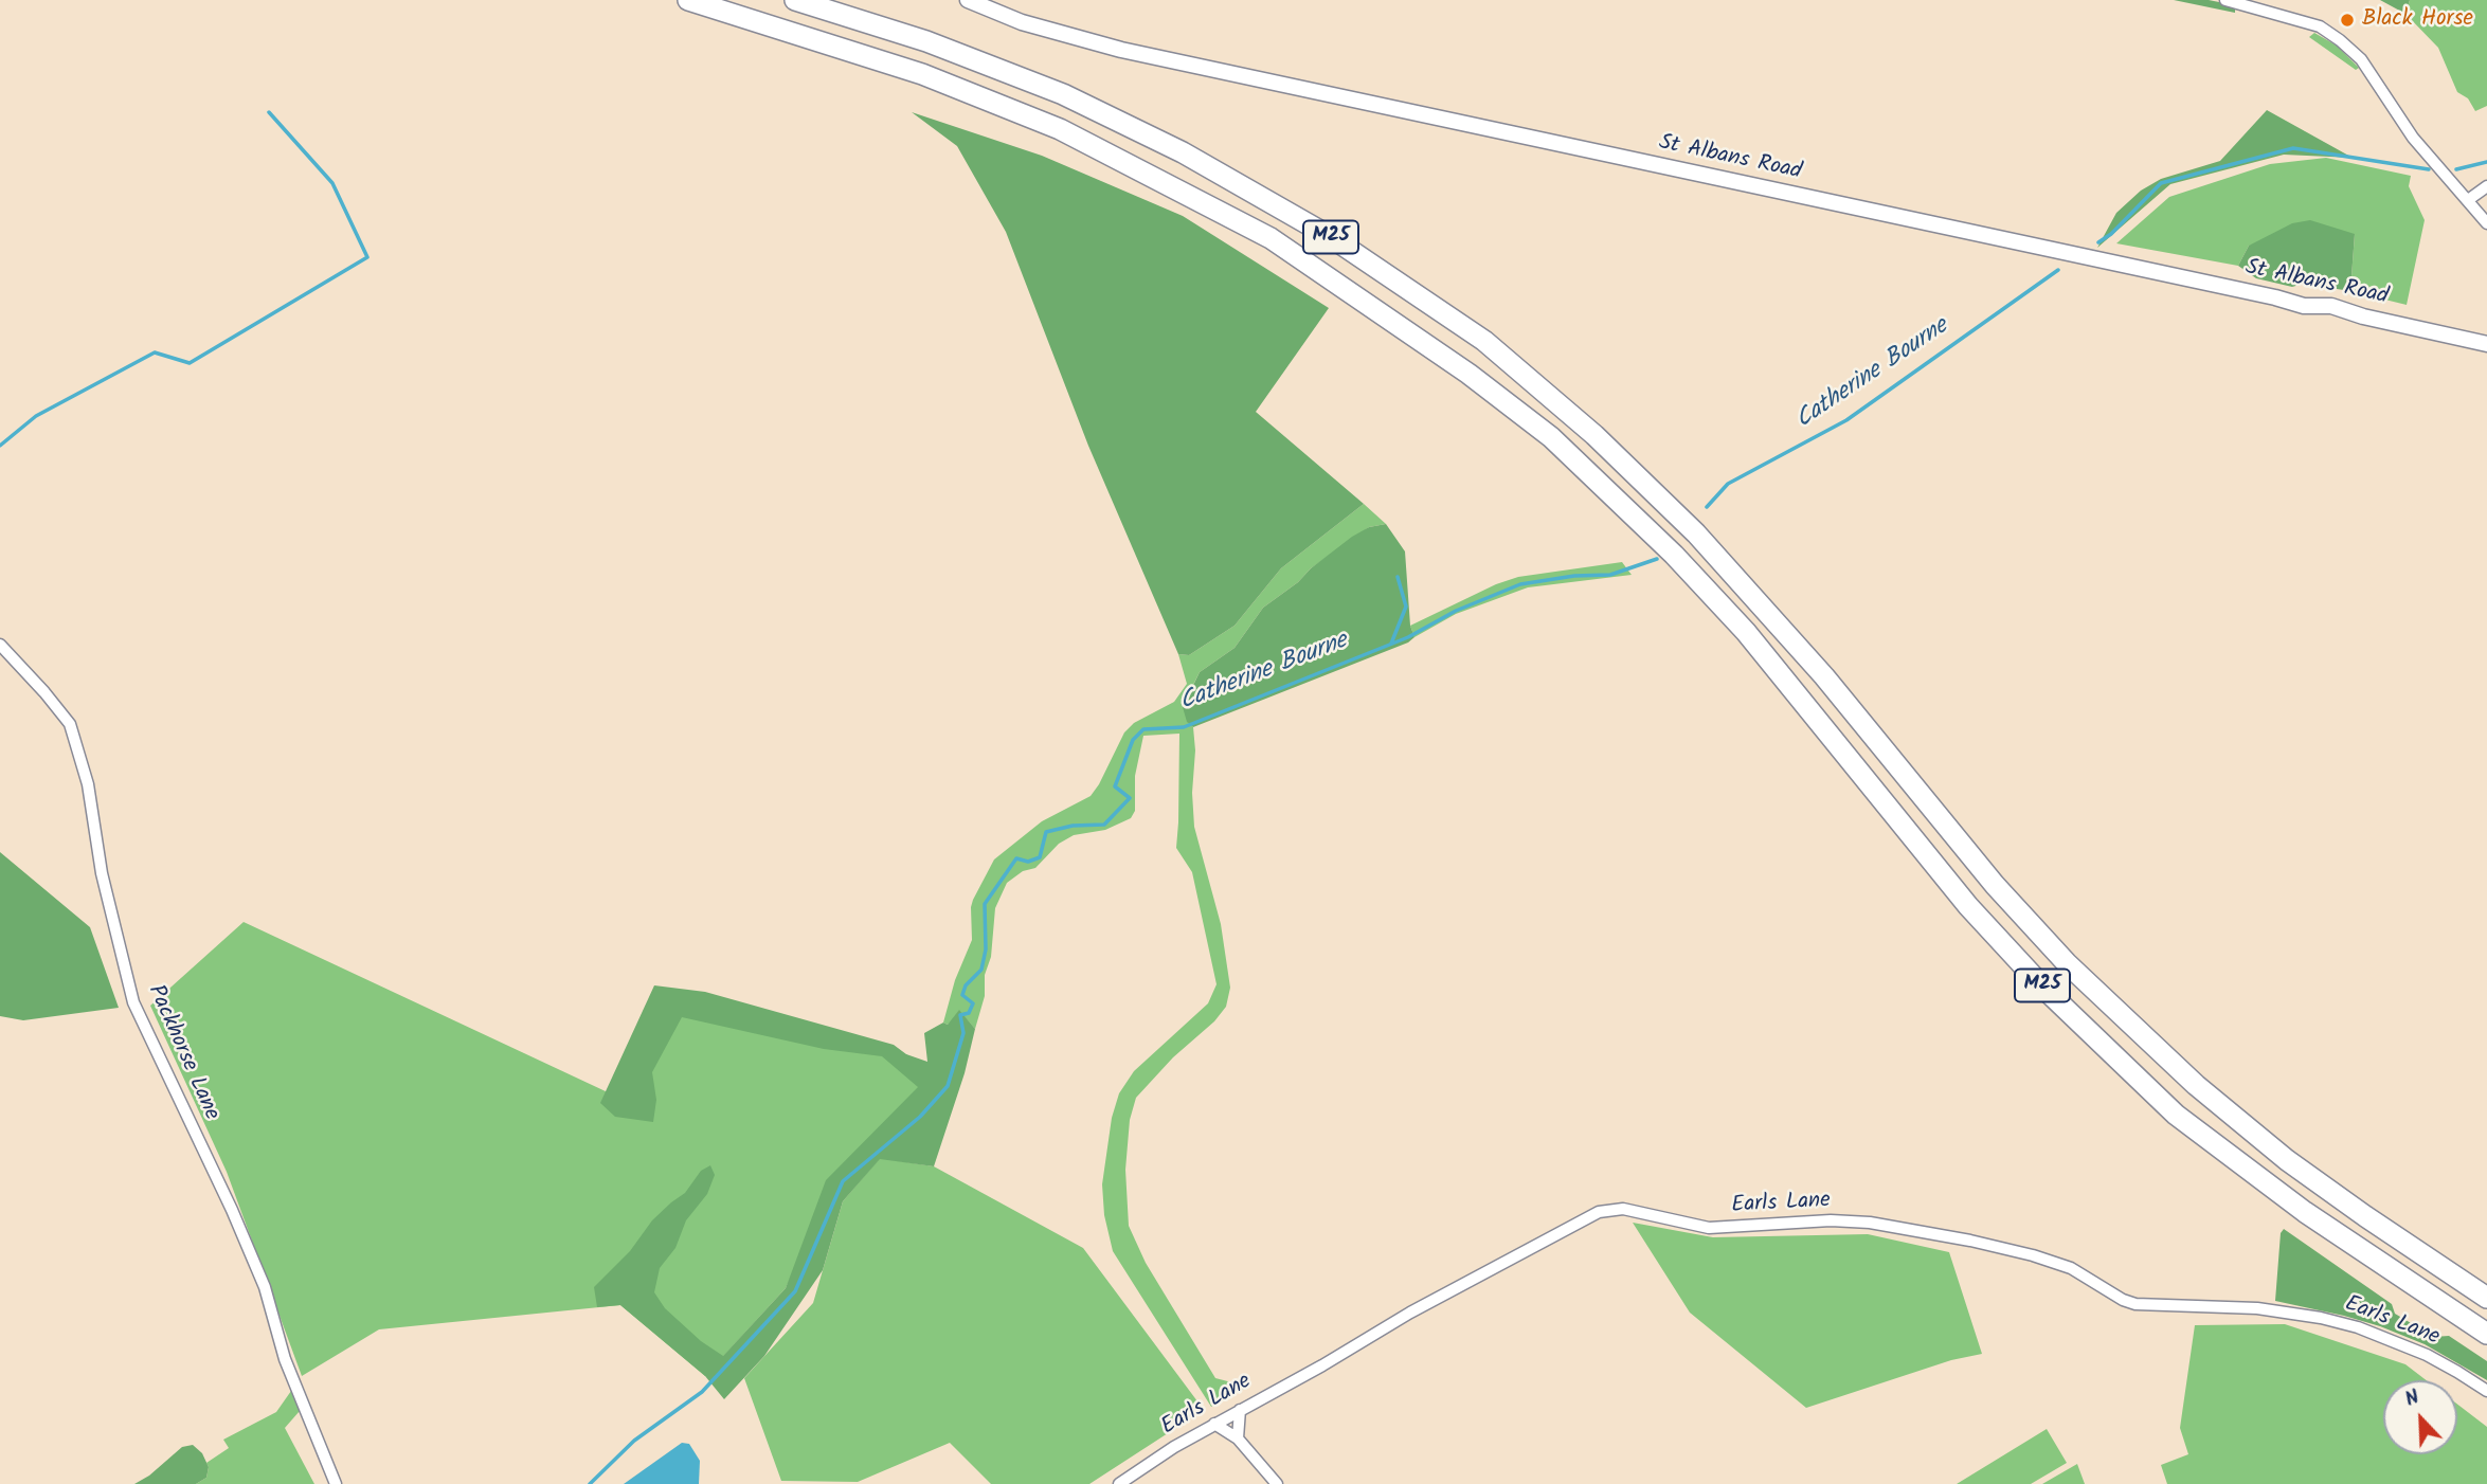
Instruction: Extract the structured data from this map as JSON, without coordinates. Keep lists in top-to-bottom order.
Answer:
{
  "streets": {
    "highway": ["M25"],
    "main road": ["St Albans Road"],
    "street": ["Packhorse Lane", "Earls Lane"]
  },
  "water": ["Catherine Bourne"],
  "places": ["Black Horse"],
  "north": "top left"
}
